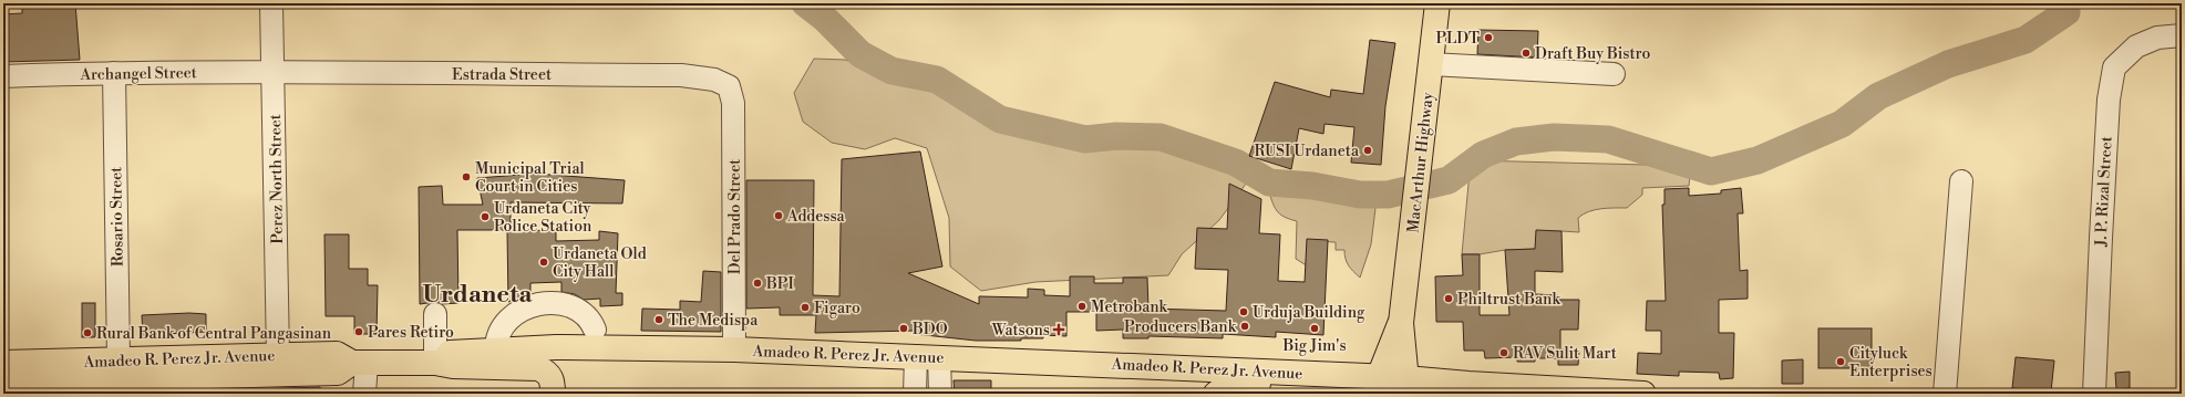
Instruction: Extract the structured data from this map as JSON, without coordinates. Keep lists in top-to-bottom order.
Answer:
{
  "streets": {
    "main road": ["MacArthur Highway", "Amadeo R. Perez Jr. Avenue"],
    "street": [
      "Archangel Street",
      "Estrada Street",
      "Perez North Street",
      "J. P. Rizal Street",
      "Rosario Street",
      "Del Prado Street"
    ]
  },
  "crossings": [
    ["Archangel Street", "Estrada Street"],
    ["Archangel Street", "Perez North Street"],
    ["Archangel Street", "Rosario Street"],
    ["Estrada Street", "Perez North Street"],
    ["Estrada Street", "Del Prado Street"],
    ["MacArthur Highway", "Amadeo R. Perez Jr. Avenue"],
    ["Perez North Street", "Amadeo R. Perez Jr. Avenue"],
    ["Rosario Street", "Amadeo R. Perez Jr. Avenue"],
    ["Del Prado Street", "Amadeo R. Perez Jr. Avenue"]
  ],
  "districts": ["Urdaneta"],
  "places": {
    "other": [
      "PLDT",
      "Draft Buy Bistro",
      "RUSI Urdaneta",
      "Municipal Trial Court in Cities",
      "Addessa",
      "Urdaneta City Police Station",
      "Urdaneta Old City Hall",
      "BPI",
      "Philtrust Bank",
      "Metrobank",
      "Figaro",
      "Urduja Building",
      "The Medispa",
      "Producers Bank",
      "BDO",
      "Big Jim's",
      "Pares Retiro",
      "Rural Bank of Central Pangasinan",
      "RAV Sulit Mart",
      "Cityluck Enterprises"
    ],
    "health": ["Watsons"]
  }
}
